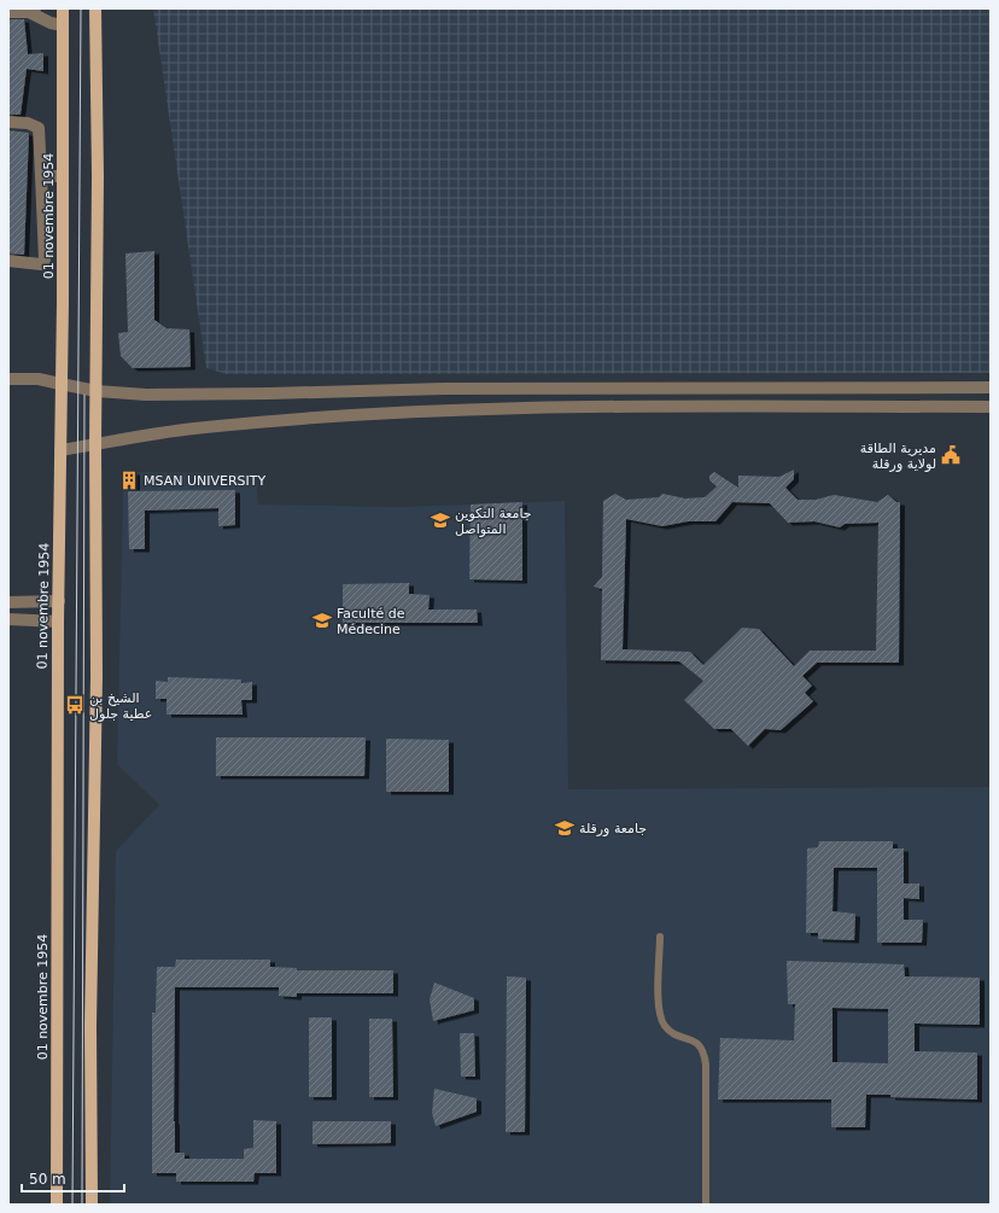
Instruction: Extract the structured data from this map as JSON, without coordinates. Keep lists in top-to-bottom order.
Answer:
{
  "streets": {
    "main road": ["01 novembre 1954"]
  },
  "places": {
    "public building": ["مديرية الطاقة لولاية ورقلة"],
    "building": ["MSAN UNIVERSITY"],
    "school or university": ["جامعة التكوين المتواصل", "Faculté de Médecine", "جامعة ورقلة"],
    "bus stop": ["الشيخ بن عطية جلول"]
  },
  "scale_bar": "50 m"
}
